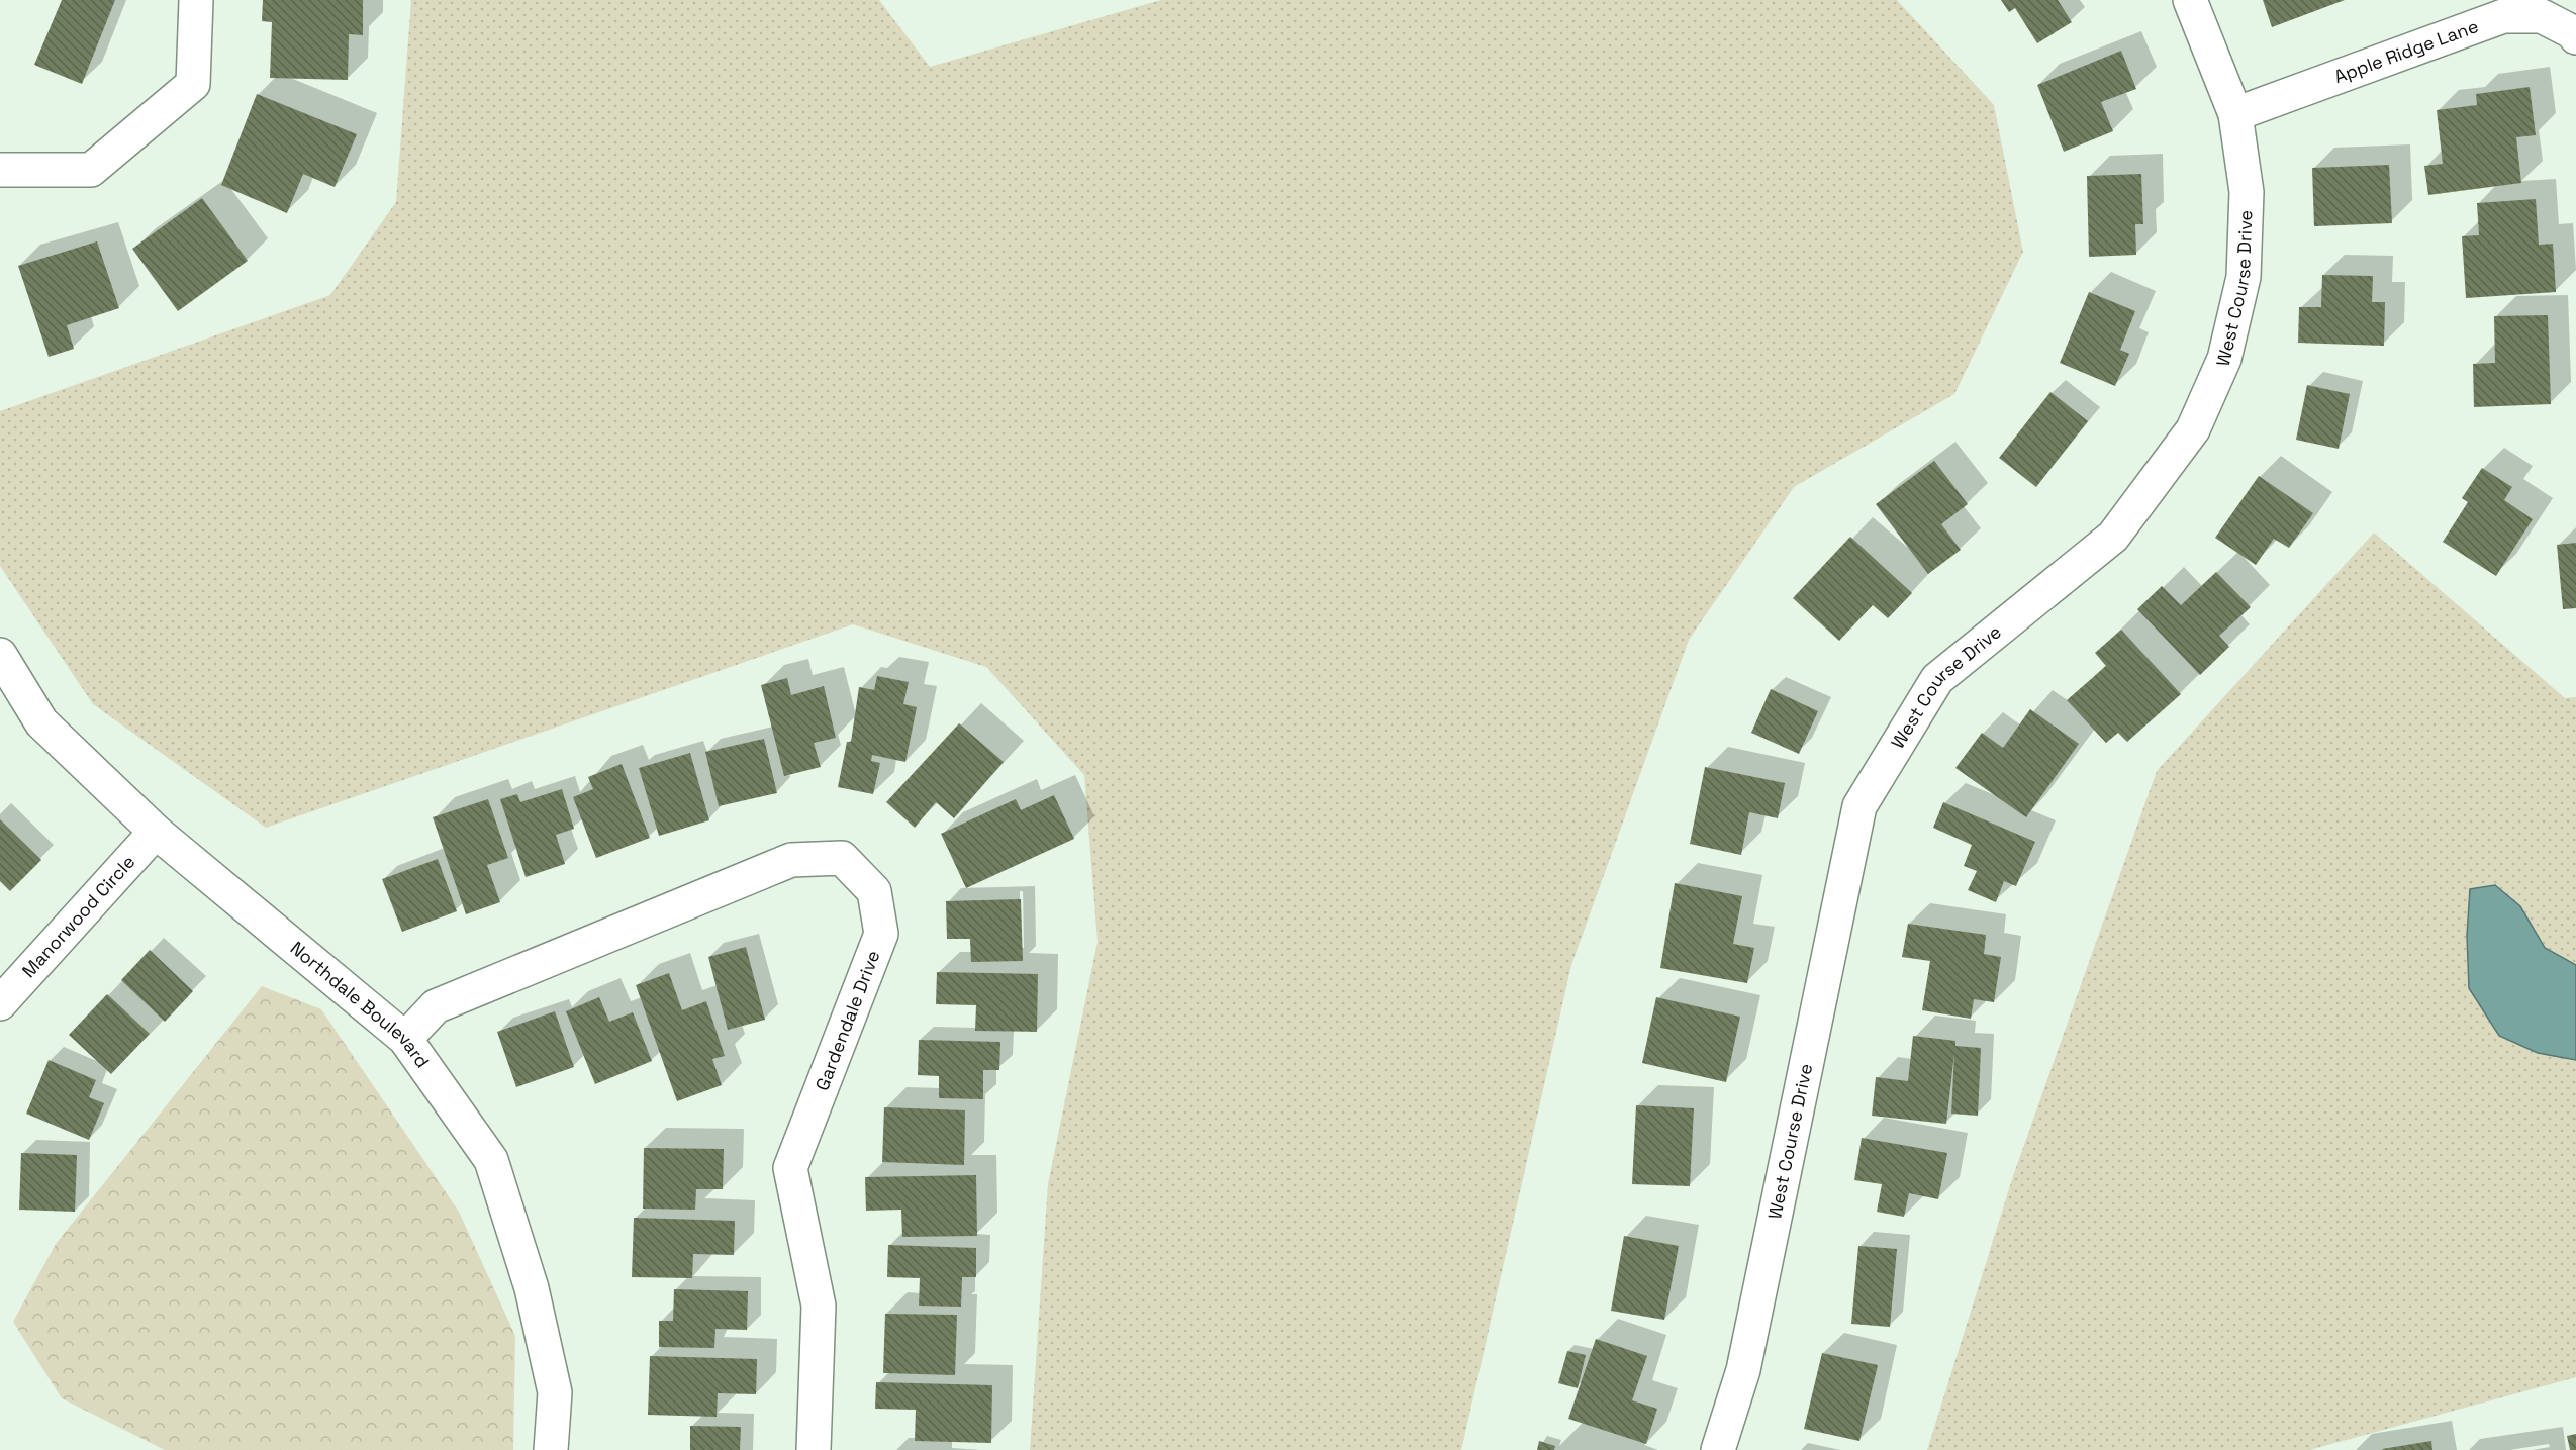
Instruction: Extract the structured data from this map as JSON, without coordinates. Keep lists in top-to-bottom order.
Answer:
{
  "streets": {
    "street": [
      "Apple Ridge Lane",
      "West Course Drive",
      "Manorwood Circle",
      "Northdale Boulevard",
      "Gardendale Drive"
    ]
  },
  "crossings": [
    ["Apple Ridge Lane", "West Course Drive"],
    ["Manorwood Circle", "Northdale Boulevard"],
    ["Northdale Boulevard", "Gardendale Drive"]
  ]
}
